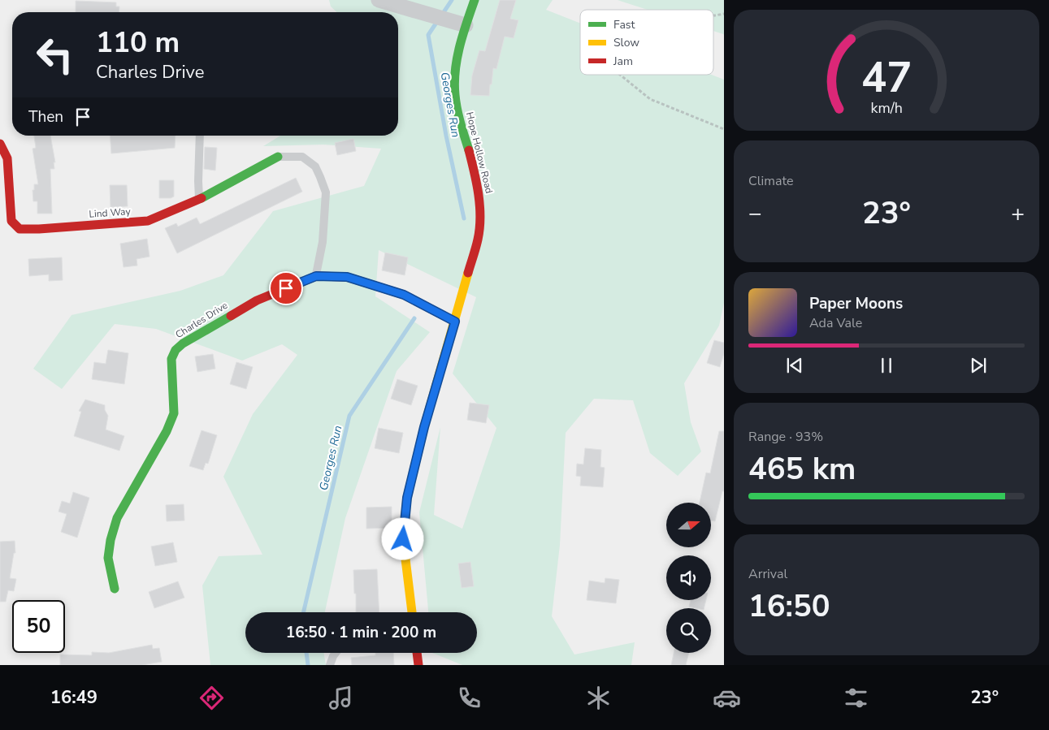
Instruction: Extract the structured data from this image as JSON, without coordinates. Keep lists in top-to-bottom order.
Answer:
{
  "streets": {
    "street": ["Hope Hollow Road", "Lind Way", "Charles Drive"]
  },
  "crossings": [
    ["Hope Hollow Road", "Charles Drive"]
  ],
  "water": ["Georges Run"],
  "legend": ["Fast", "Slow", "Jam"],
  "north": "right",
  "page": {
    "turn": ["110 m", "Charles Drive"],
    "then": "Then",
    "tile": [
      "Climate",
      ["Range · 93%", "465 km"],
      ["Arrival", "16:50"]
    ],
    "heat": ["−", "23°", "+"],
    "song": ["Paper Moons", "Ada Vale"],
    "limit": "50",
    "trip": "16:50 · 1 min · 200 m",
    "tabs": ["16:49", "23°"],
    "gauge": ["47", "km/h"]
  }
}
